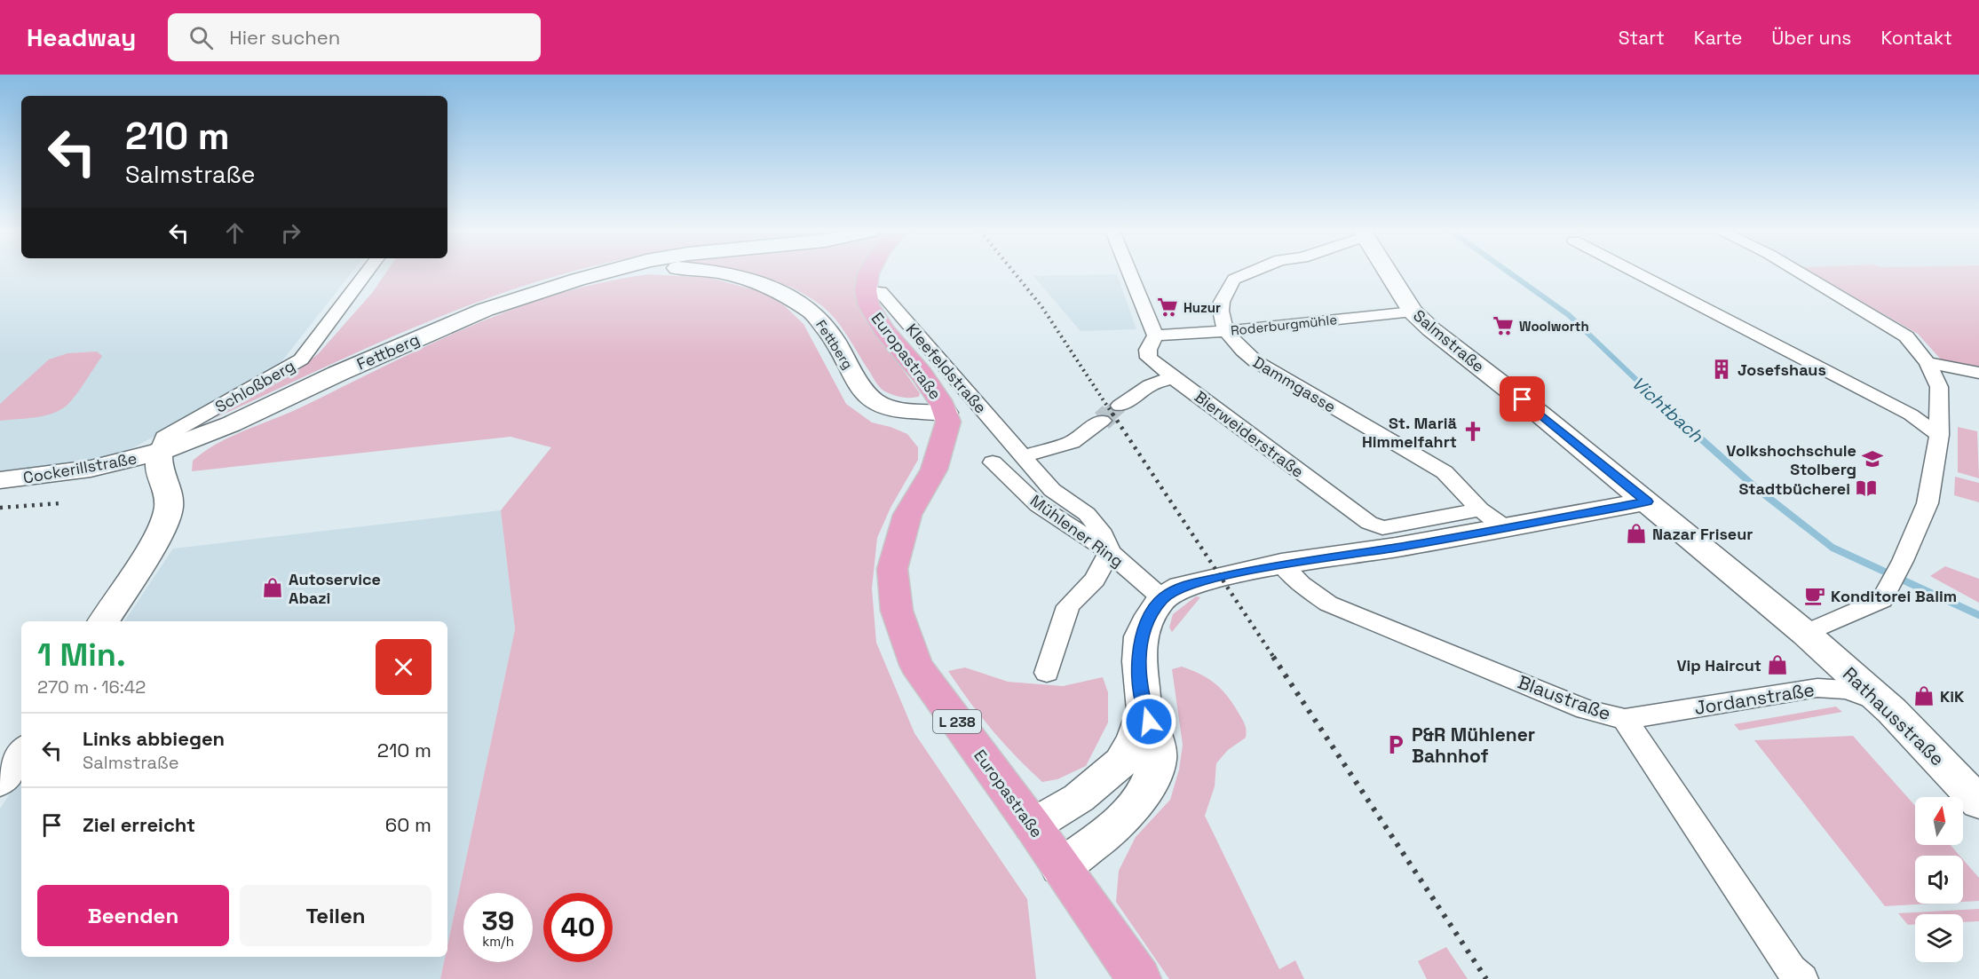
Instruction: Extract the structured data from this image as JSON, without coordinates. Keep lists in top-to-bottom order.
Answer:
{
  "streets": {
    "main road": ["Europastraße", "L 238"],
    "street": [
      "Roderburgmühle",
      "Salmstraße",
      "Fettberg",
      "Kleefeldstraße",
      "Dammgasse",
      "Schloßberg",
      "Bierweiderstraße",
      "Cockerillstraße",
      "Mühlener Ring",
      "Blaustraße",
      "Jordanstraße",
      "Rathausstraße"
    ]
  },
  "crossings": [
    ["Roderburgmühle", "Salmstraße"],
    ["Roderburgmühle", "Dammgasse"],
    ["Roderburgmühle", "Bierweiderstraße"],
    ["Salmstraße", "Rathausstraße"],
    ["Fettberg", "Europastraße"],
    ["Fettberg", "Schloßberg"],
    ["Fettberg", "Cockerillstraße"],
    ["Europastraße", "Kleefeldstraße"],
    ["Kleefeldstraße", "Mühlener Ring"],
    ["Dammgasse", "Bierweiderstraße"],
    ["Schloßberg", "Cockerillstraße"],
    ["Blaustraße", "Jordanstraße"],
    ["Jordanstraße", "Rathausstraße"]
  ],
  "water": ["Vichtbach"],
  "places": {
    "supermarket": ["Huzur", "Woolworth"],
    "building": ["Josefshaus"],
    "church": ["St. Mariä Himmelfahrt"],
    "school or university": ["Volkshochschule Stolberg"],
    "library": ["Stadtbücherei"],
    "shop": [
      "Nazar Friseur",
      "Autoservice Abazi",
      "Vip Haircut",
      "KiK"
    ],
    "cafe": ["Konditorei Balim"],
    "parking": ["P&R Mühlener Bahnhof"]
  },
  "north": "top",
  "page": {
    "header": "Headway",
    "search": "Hier suchen",
    "nav": [
      "Start",
      "Karte",
      "Über uns",
      "Kontakt"
    ],
    "turn": ["210 m", "Salmstraße"],
    "heading": ["1 Min.", "270 m · 16:42"],
    "list": [
      {
        "name": "Links abbiegen",
        "note": "Salmstraße",
        "value": "210 m"
      },
      {
        "name": "Ziel erreicht",
        "value": "60 m"
      }
    ],
    "buttons": ["Beenden", "Teilen"],
    "speed": "39 km/h",
    "limit": "40"
  }
}
